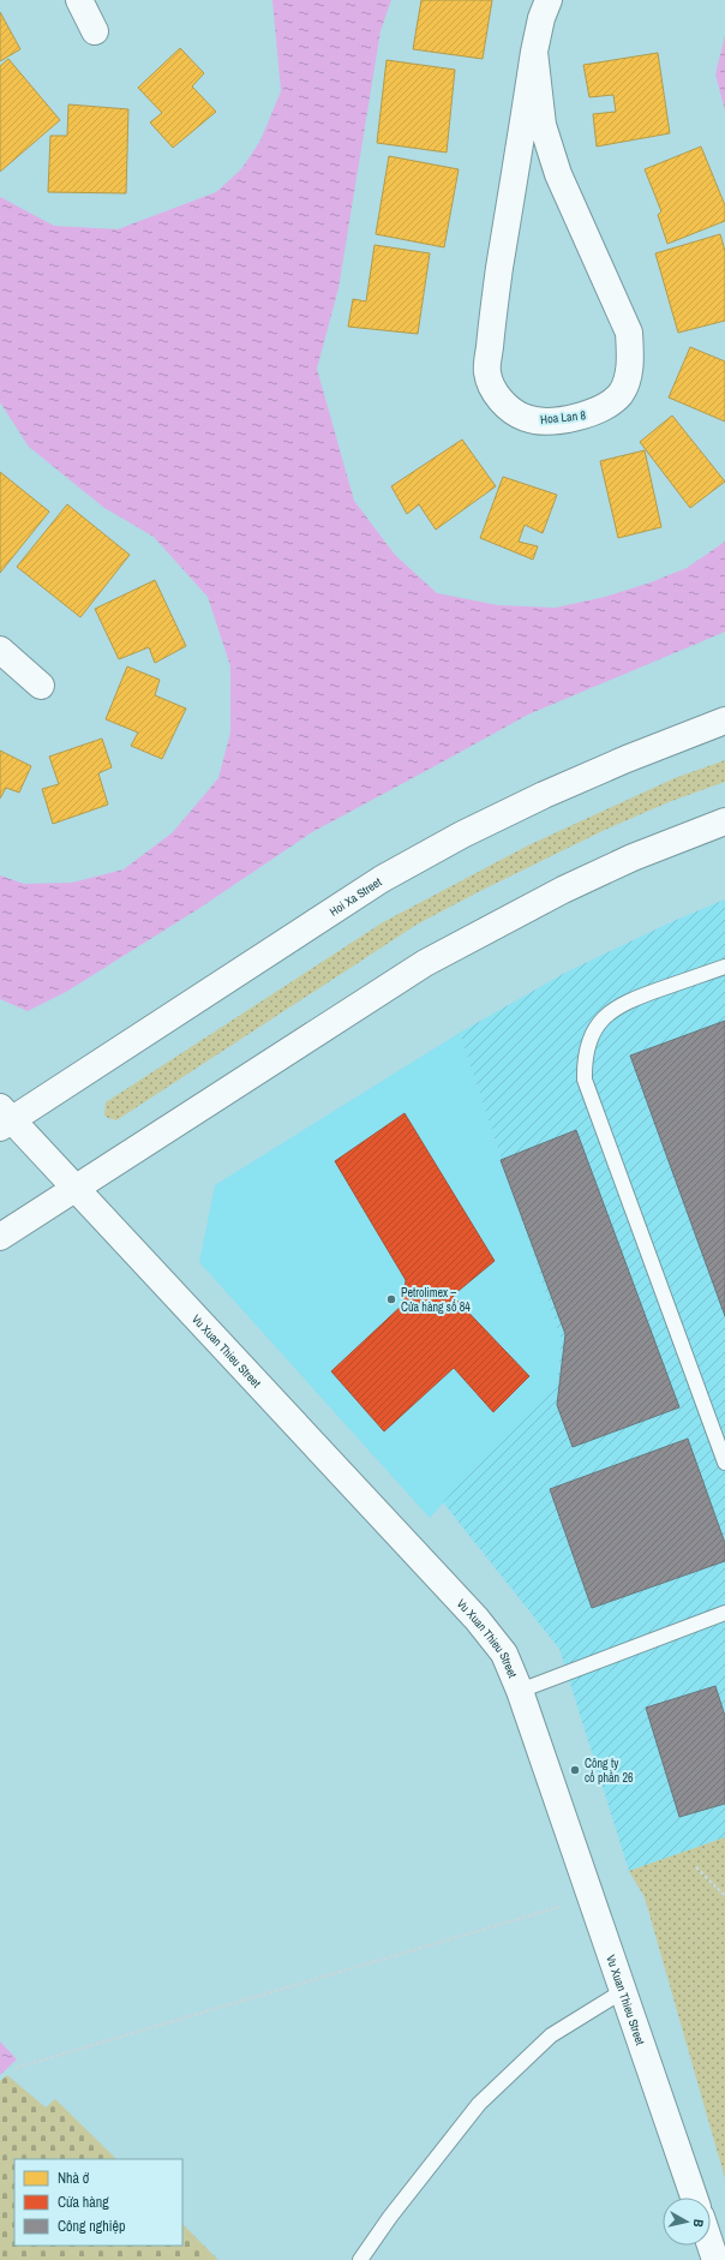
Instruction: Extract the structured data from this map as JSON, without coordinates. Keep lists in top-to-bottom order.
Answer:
{
  "streets": {
    "main road": ["Hoa Lan 8", "Hoi Xa Street", "Vu Xuan Thieu Street"]
  },
  "crossings": [
    ["Hoi Xa Street", "Vu Xuan Thieu Street"]
  ],
  "places": ["Petrolimex – Cửa hàng số 84", "Công ty cổ phần 26"],
  "legend": ["Nhà ở", "Cửa hàng", "Công nghiệp"],
  "north": "right"
}
